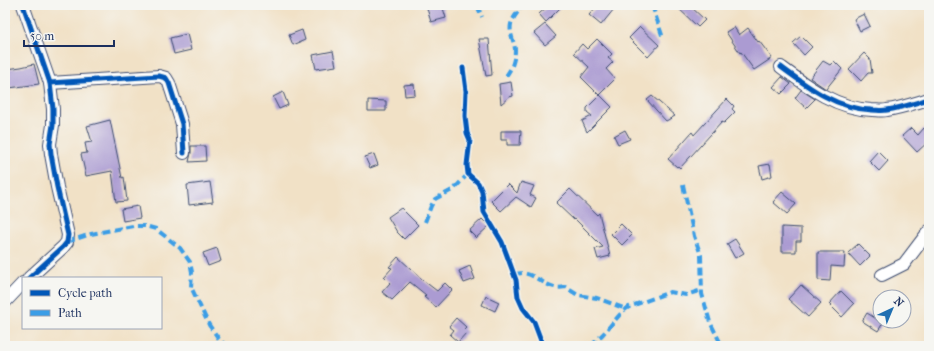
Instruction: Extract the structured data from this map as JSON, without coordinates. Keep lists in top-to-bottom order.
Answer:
{
  "legend": ["Cycle path", "Path"],
  "scale_bar": "50 m",
  "north": "top right"
}
